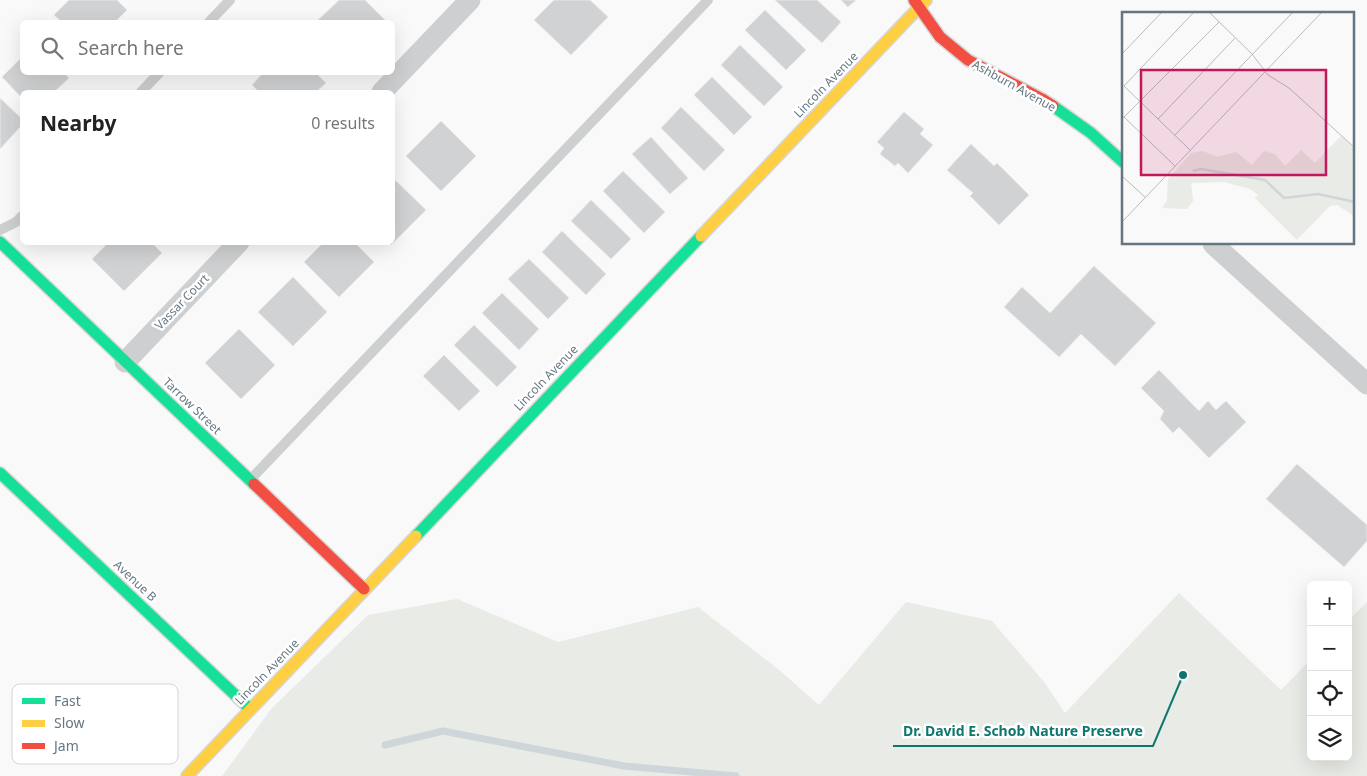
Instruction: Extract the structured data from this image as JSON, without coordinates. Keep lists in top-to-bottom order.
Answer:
{
  "streets": {
    "street": [
      "Lincoln Avenue",
      "Ashburn Avenue",
      "Vassar Court",
      "Tarrow Street",
      "Avenue B"
    ]
  },
  "crossings": [
    ["Lincoln Avenue", "Ashburn Avenue"],
    ["Lincoln Avenue", "Tarrow Street"],
    ["Lincoln Avenue", "Avenue B"],
    ["Vassar Court", "Tarrow Street"]
  ],
  "places": ["Dr. David E. Schob Nature Preserve"],
  "legend": ["Fast", "Slow", "Jam"],
  "page": {
    "search": "Search here",
    "heading": ["Nearby", "0 results"],
    "map_buttons": ["+", "−"]
  }
}
